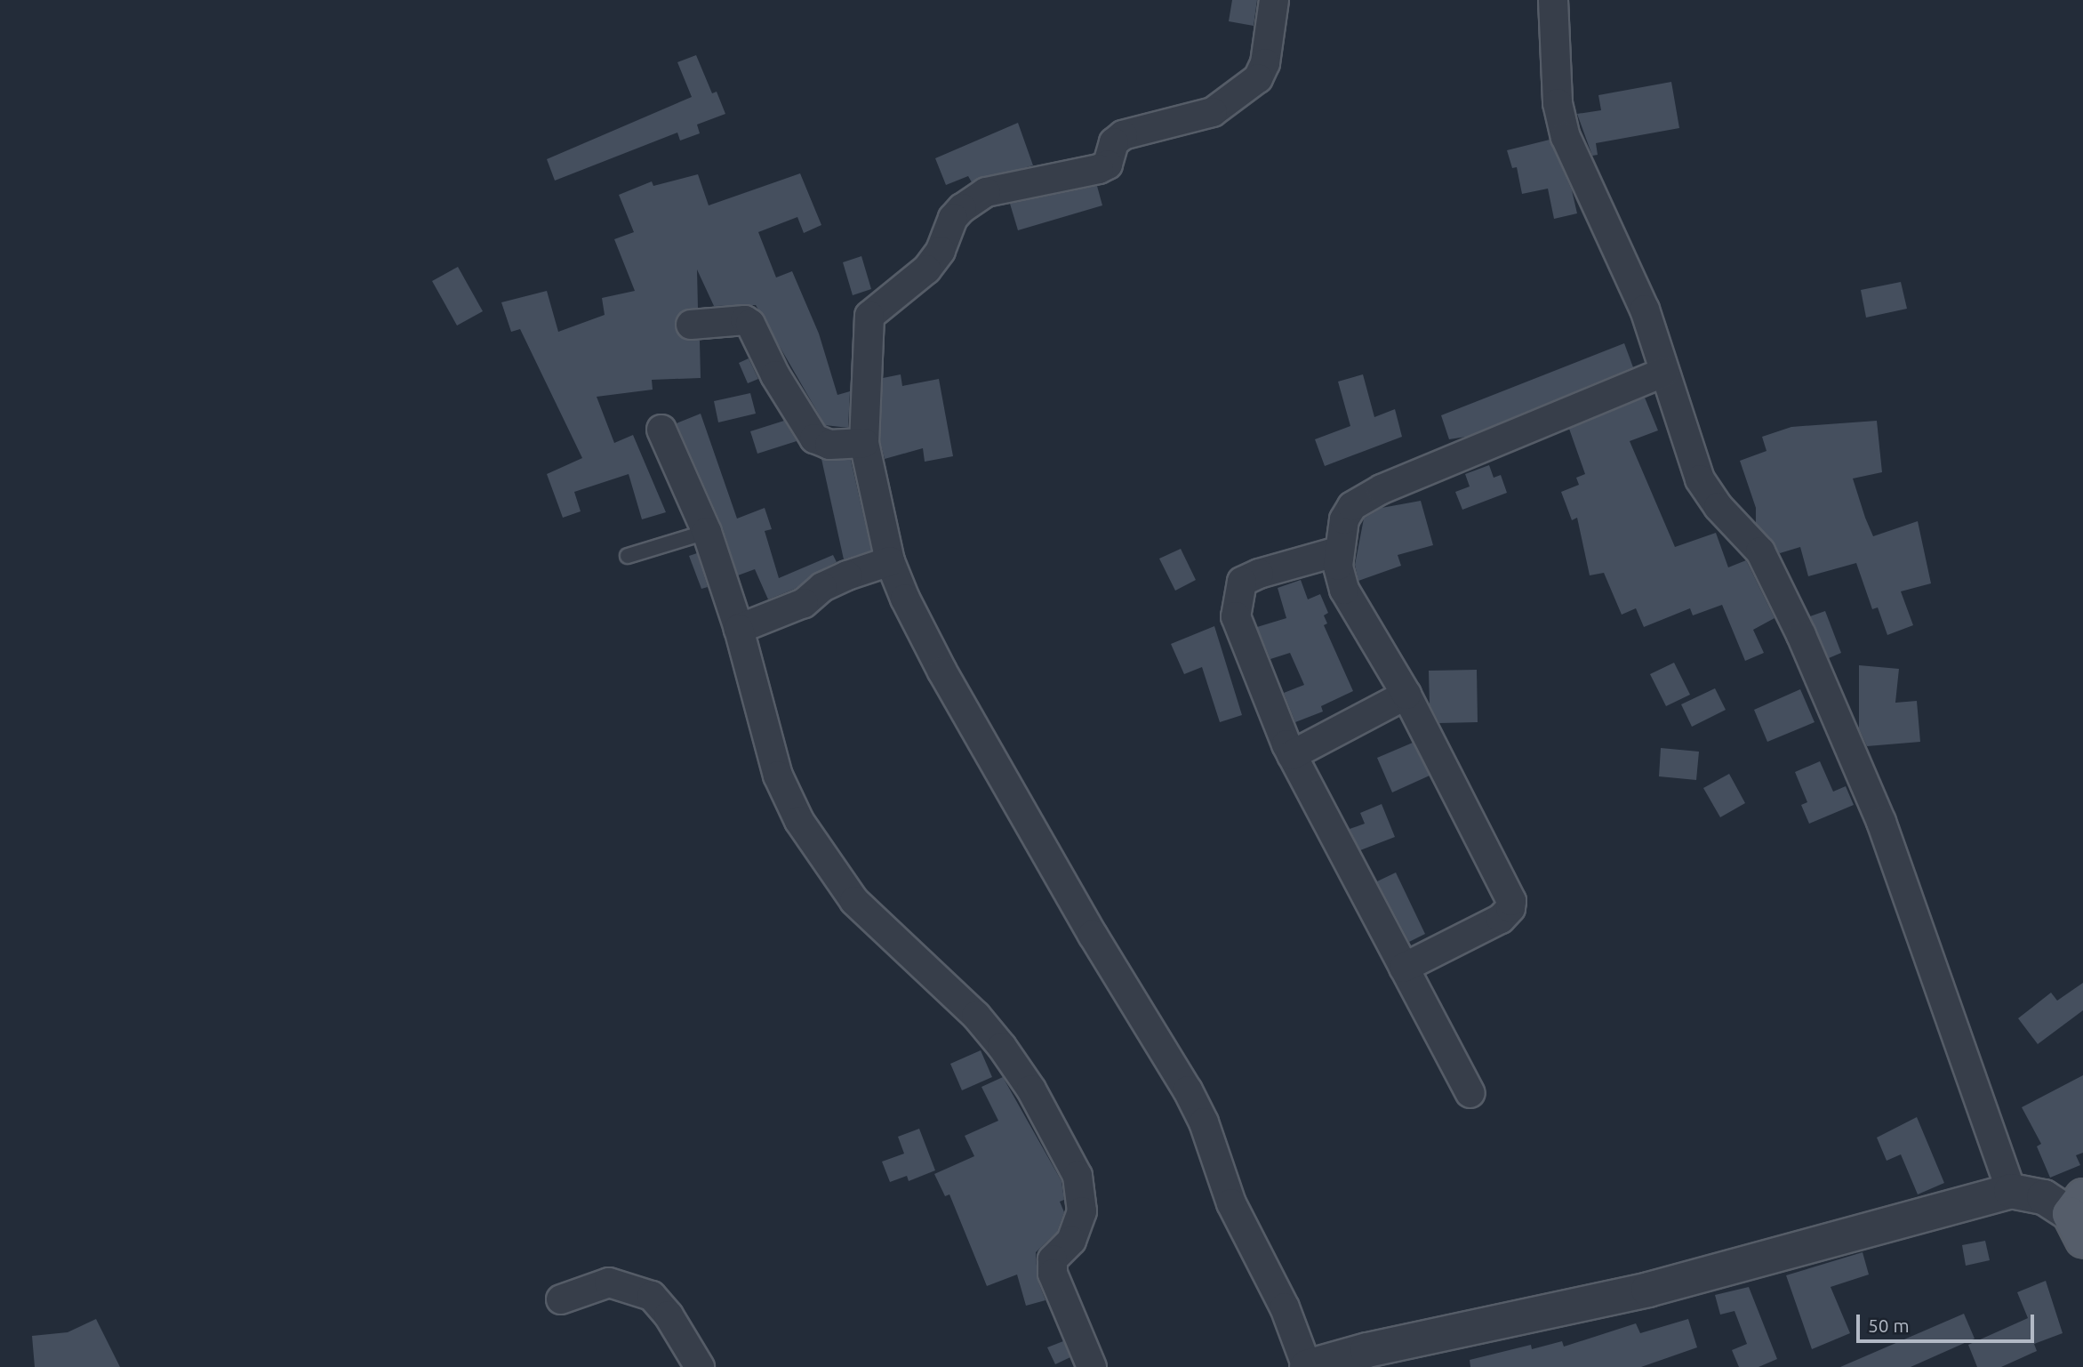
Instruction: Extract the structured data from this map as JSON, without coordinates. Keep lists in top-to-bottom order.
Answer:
{
  "scale_bar": "50 m"
}
